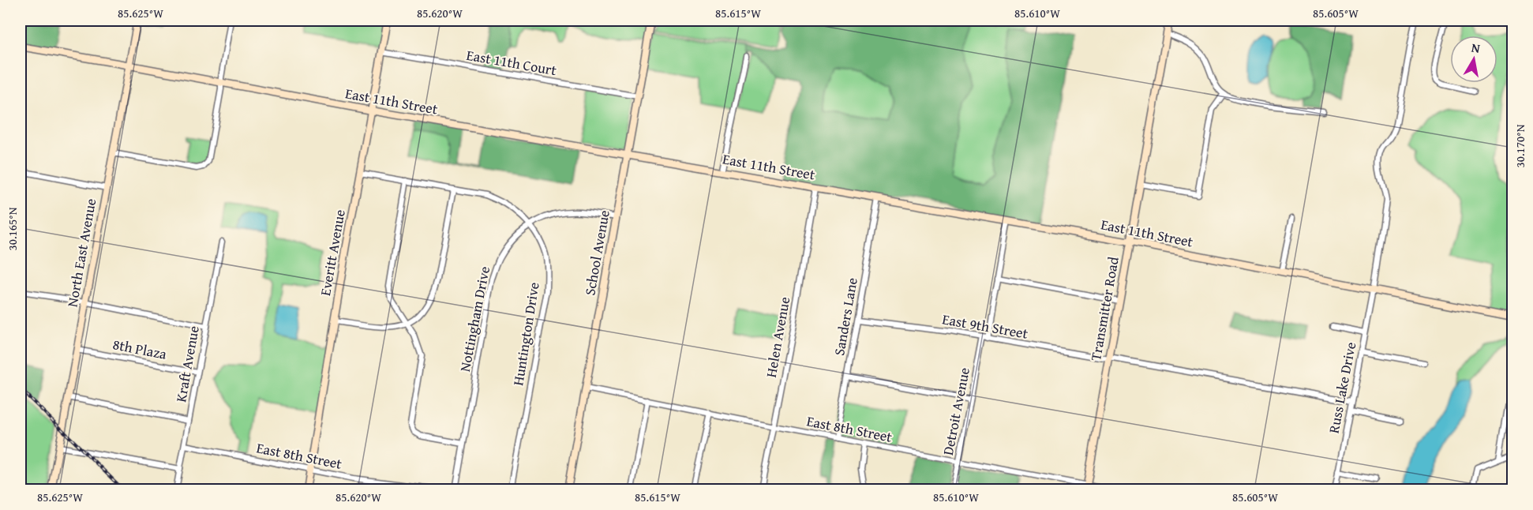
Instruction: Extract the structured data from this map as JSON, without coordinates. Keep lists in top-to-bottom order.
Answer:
{
  "streets": {
    "main road": [
      "East 11th Street",
      "North East Avenue",
      "Everitt Avenue",
      "School Avenue",
      "Transmitter Road"
    ],
    "street": [
      "East 11th Court",
      "Sanders Lane",
      "Nottingham Drive",
      "East 9th Street",
      "Huntington Drive",
      "Helen Avenue",
      "8th Plaza",
      "Kraft Avenue",
      "Russ Lake Drive",
      "Detroit Avenue",
      "East 8th Street"
    ]
  },
  "crossings": [
    ["East 11th Court", "Everitt Avenue"],
    ["East 11th Court", "School Avenue"],
    ["East 11th Street", "North East Avenue"],
    ["East 11th Street", "Everitt Avenue"],
    ["East 11th Street", "School Avenue"],
    ["East 11th Street", "Transmitter Road"],
    ["East 11th Street", "Sanders Lane"],
    ["East 11th Street", "Helen Avenue"],
    ["East 11th Street", "Russ Lake Drive"],
    ["East 11th Street", "Detroit Avenue"],
    ["North East Avenue", "8th Plaza"],
    ["Everitt Avenue", "Huntington Drive"],
    ["Everitt Avenue", "East 8th Street"],
    ["School Avenue", "Nottingham Drive"],
    ["School Avenue", "East 8th Street"],
    ["Transmitter Road", "East 9th Street"],
    ["Transmitter Road", "East 8th Street"],
    ["Sanders Lane", "East 9th Street"],
    ["Sanders Lane", "East 8th Street"],
    ["Nottingham Drive", "Huntington Drive"],
    ["East 9th Street", "Russ Lake Drive"],
    ["East 9th Street", "Detroit Avenue"],
    ["Helen Avenue", "East 8th Street"],
    ["8th Plaza", "Kraft Avenue"],
    ["Kraft Avenue", "East 8th Street"],
    ["Detroit Avenue", "East 8th Street"]
  ],
  "north": "top",
  "coordinates": [
    "85.625°W",
    "85.620°W",
    "85.615°W",
    "85.610°W",
    "85.605°W",
    "30.170°N",
    "30.165°N"
  ]
}
